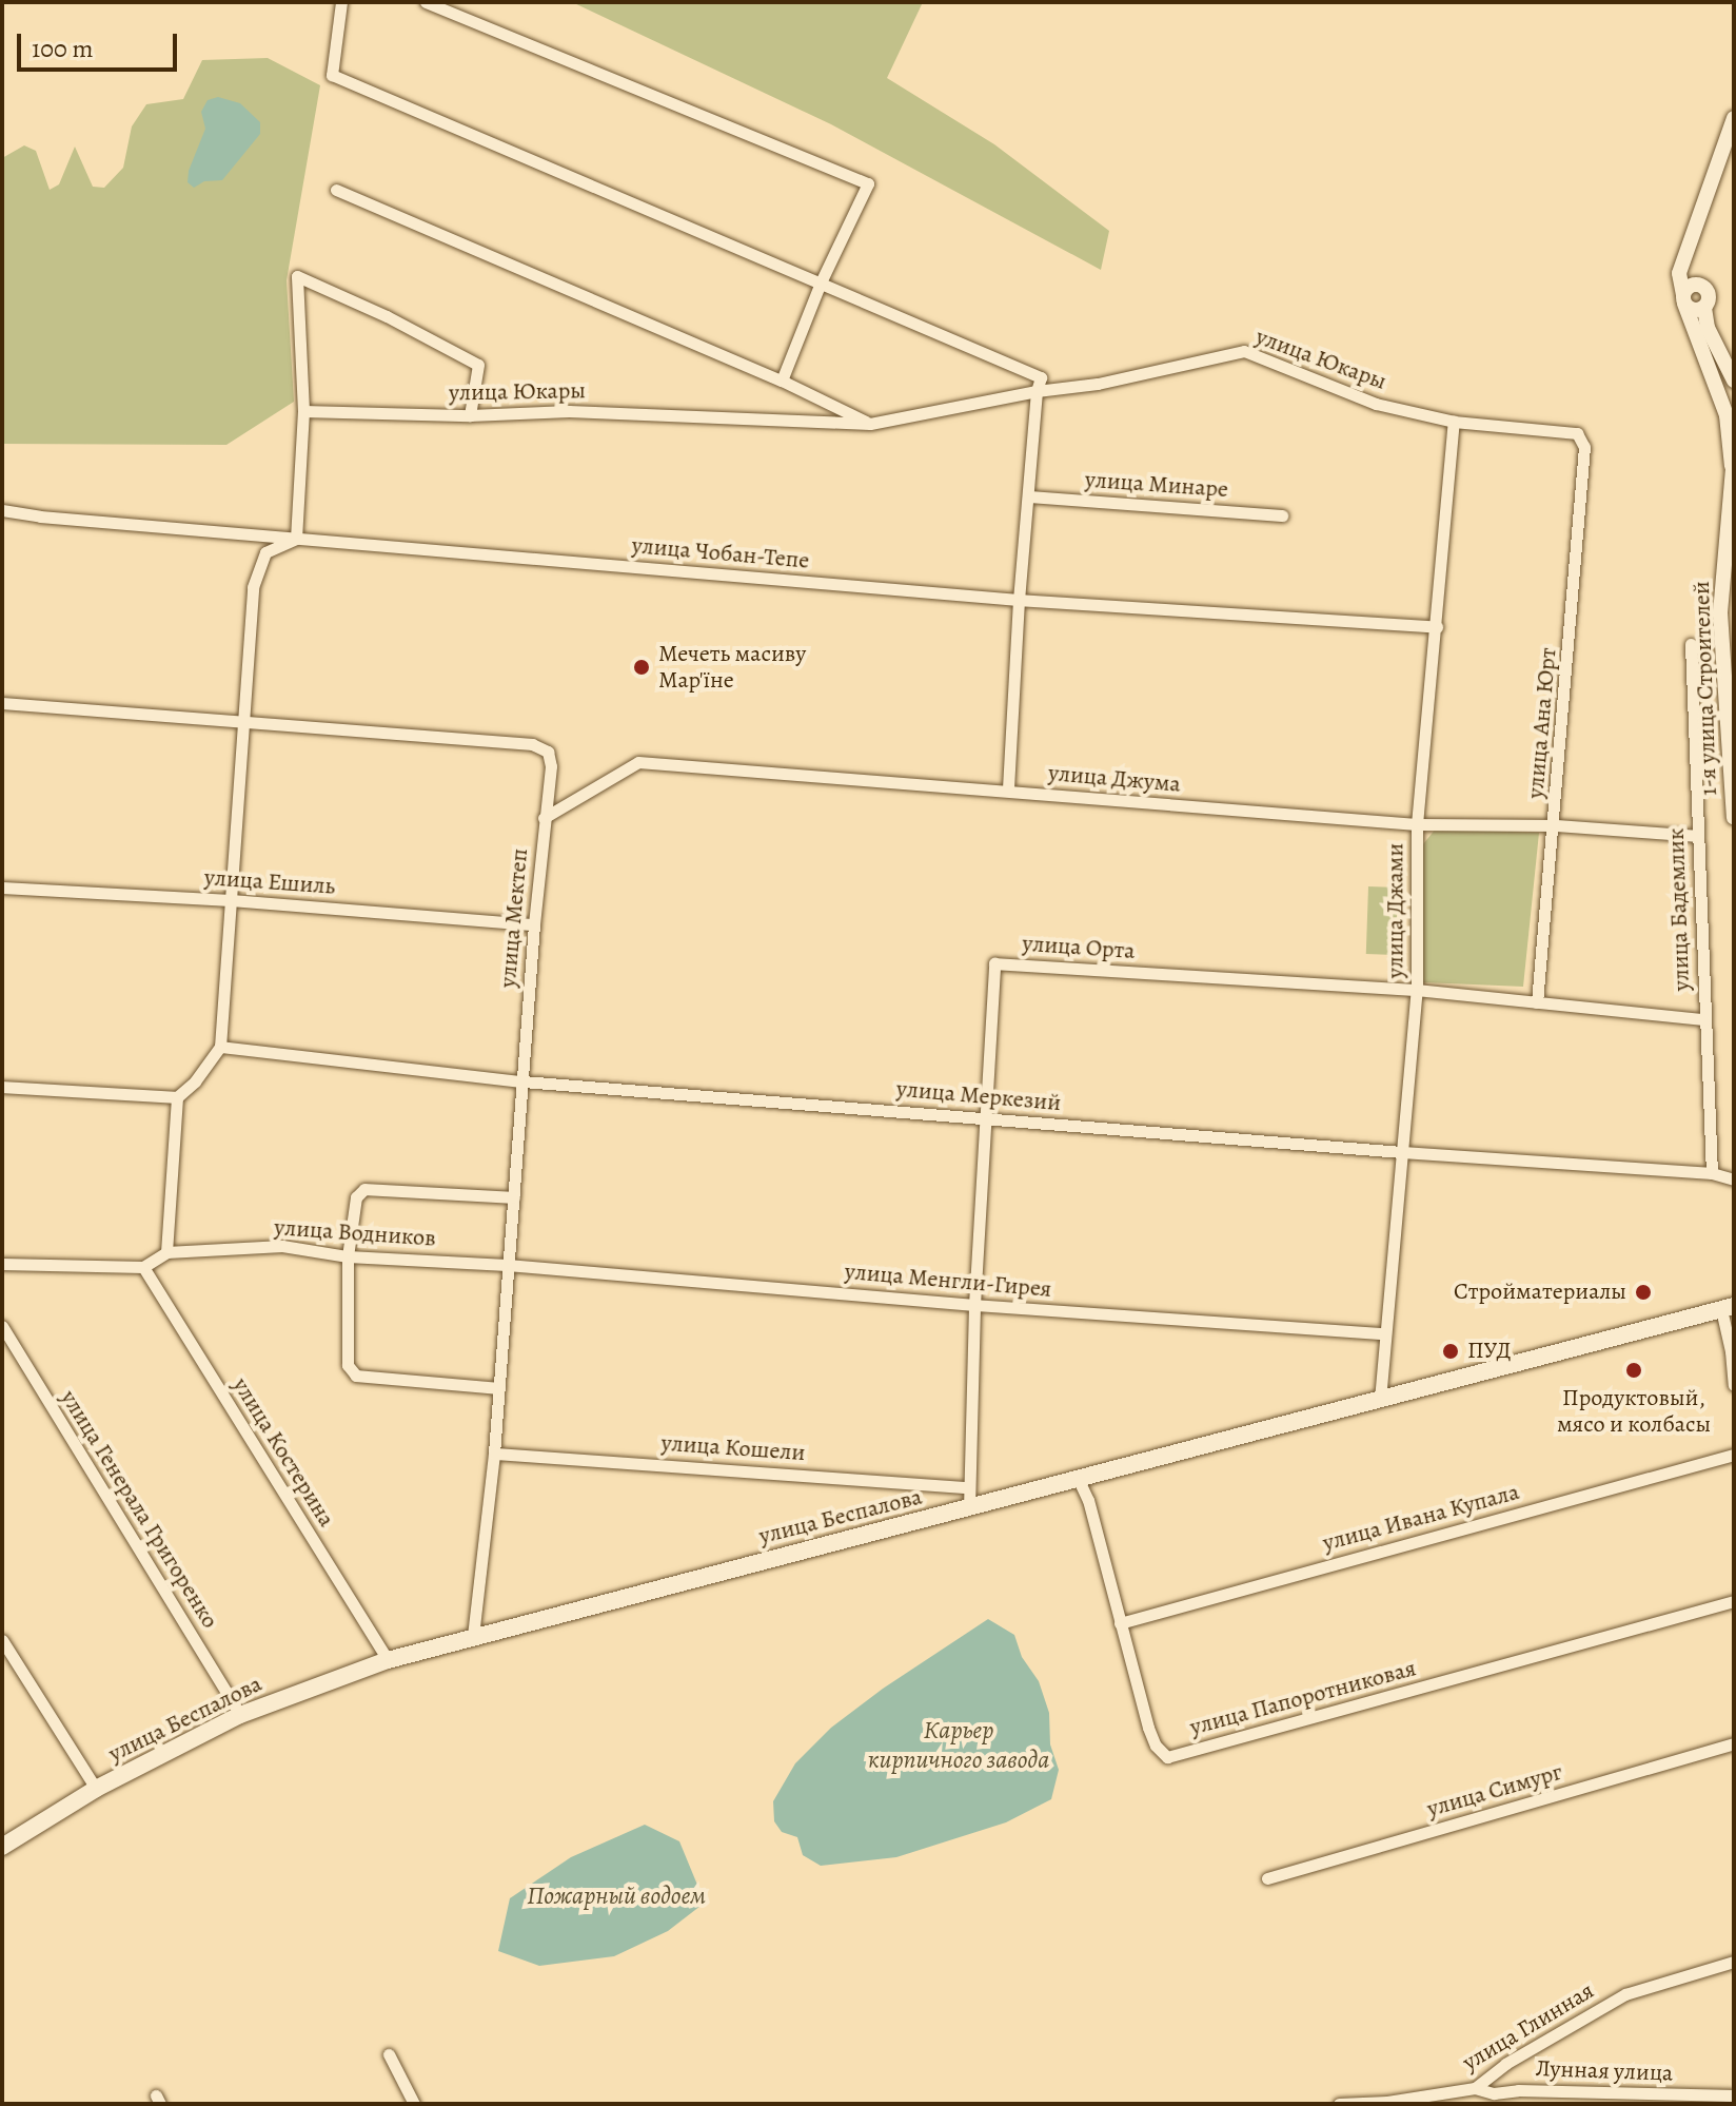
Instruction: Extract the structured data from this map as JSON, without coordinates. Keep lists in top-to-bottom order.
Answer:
{
  "streets": {
    "main road": ["улица Беспалова"],
    "street": [
      "улица Юкары",
      "улица Минаре",
      "улица Чобан-Тепе",
      "1-я улица Строителей",
      "улица Ана Юрт",
      "улица Джума",
      "улица Ешиль",
      "улица Бадемлик",
      "улица Джами",
      "улица Мектеп",
      "улица Орта",
      "улица Меркезий",
      "улица Водников",
      "улица Менгли-Гирея",
      "улица Кошели",
      "улица Костерина",
      "улица Генерала Григоренко",
      "улица Ивана Купала",
      "улица Папоротниковая",
      "улица Симург",
      "улица Глинная",
      "Лунная улица"
    ]
  },
  "crossings": [
    ["улица Юкары", "улица Ана Юрт"],
    ["улица Юкары", "улица Джами"],
    ["улица Чобан-Тепе", "улица Джами"],
    ["улица Ана Юрт", "улица Джума"],
    ["улица Ана Юрт", "улица Орта"],
    ["улица Джума", "улица Бадемлик"],
    ["улица Джума", "улица Джами"],
    ["улица Джума", "улица Мектеп"],
    ["улица Ешиль", "улица Мектеп"],
    ["улица Бадемлик", "улица Орта"],
    ["улица Бадемлик", "улица Меркезий"],
    ["улица Джами", "улица Орта"],
    ["улица Джами", "улица Меркезий"],
    ["улица Джами", "улица Менгли-Гирея"],
    ["улица Джами", "улица Беспалова"],
    ["улица Мектеп", "улица Меркезий"],
    ["улица Мектеп", "улица Водников"],
    ["улица Мектеп", "улица Менгли-Гирея"],
    ["улица Мектеп", "улица Кошели"],
    ["улица Мектеп", "улица Беспалова"],
    ["улица Орта", "улица Меркезий"],
    ["улица Орта", "улица Менгли-Гирея"],
    ["улица Орта", "улица Кошели"],
    ["улица Орта", "улица Беспалова"],
    ["улица Водников", "улица Менгли-Гирея"],
    ["улица Водников", "улица Костерина"],
    ["улица Костерина", "улица Беспалова"],
    ["улица Генерала Григоренко", "улица Беспалова"],
    ["улица Беспалова", "улица Папоротниковая"],
    ["улица Ивана Купала", "улица Папоротниковая"],
    ["улица Глинная", "Лунная улица"]
  ],
  "water": ["Карьер кирпичного завода", "Пожарный водоем"],
  "places": [
    "Мечеть масиву Мар'їне",
    "Стройматериалы",
    "ПУД",
    "Продуктовый, мясо и колбасы"
  ],
  "scale_bar": "100 m"
}
